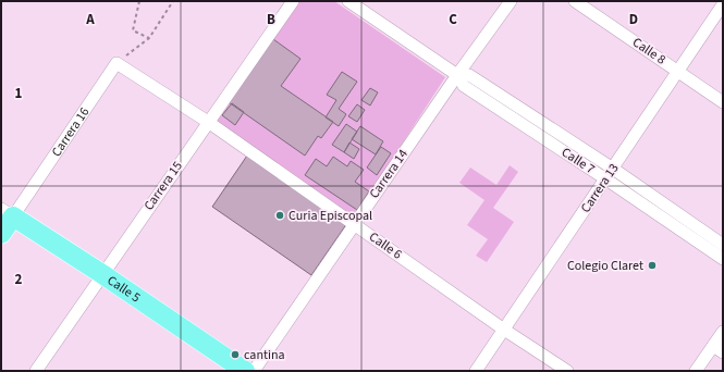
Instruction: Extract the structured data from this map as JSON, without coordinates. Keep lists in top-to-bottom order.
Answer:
{
  "streets": {
    "main road": ["Carrera 16", "Calle 5"],
    "street": [
      "Calle 8",
      "Calle 7",
      "Carrera 14",
      "Carrera 15",
      "Carrera 13",
      "Calle 6"
    ]
  },
  "crossings": [
    ["Calle 8", "Carrera 13"],
    ["Carrera 16", "Calle 6"],
    ["Carrera 16", "Calle 5"],
    ["Calle 7", "Carrera 14"],
    ["Calle 7", "Carrera 13"],
    ["Carrera 14", "Calle 6"],
    ["Carrera 15", "Calle 6"],
    ["Carrera 15", "Calle 5"],
    ["Carrera 13", "Calle 6"]
  ],
  "places": ["Curia Episcopal", "Colegio Claret", "cantina"],
  "grid": {
    "columns": [
      "A",
      "B",
      "C",
      "D"
    ],
    "rows": ["1", "2"]
  }
}
